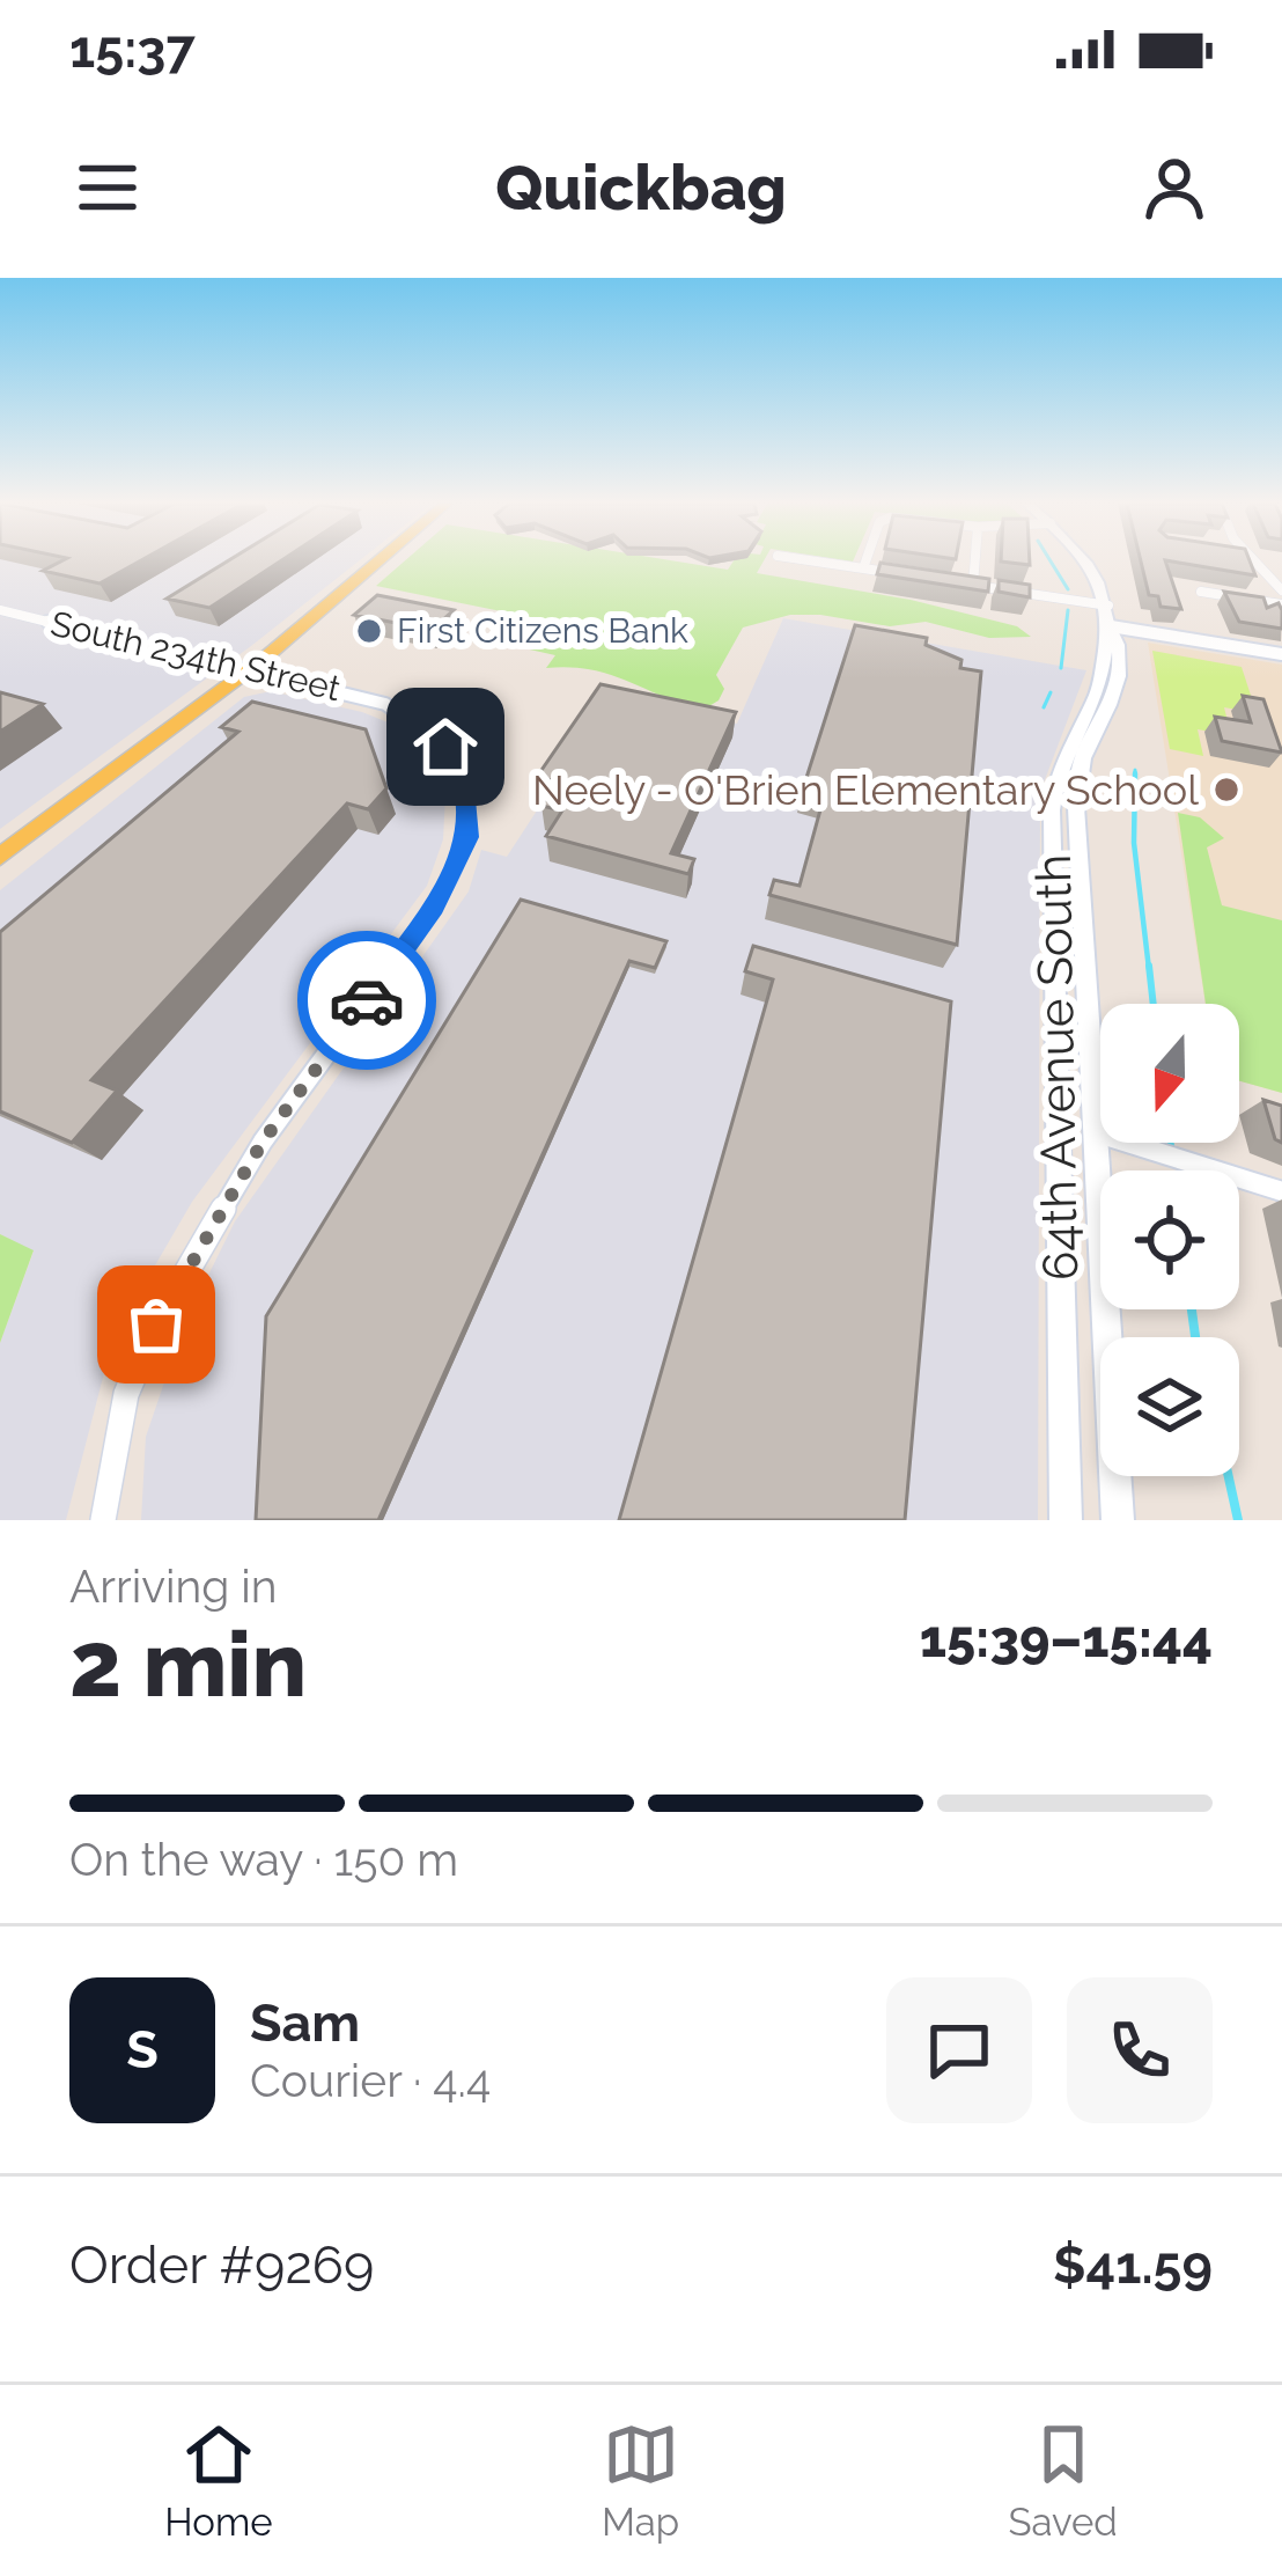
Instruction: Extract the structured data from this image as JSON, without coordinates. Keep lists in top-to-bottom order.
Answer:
{
  "streets": {
    "street": ["South 234th Street", "64th Avenue South"]
  },
  "places": ["First Citizens Bank", "Neely - O'Brien Elementary School"],
  "north": "bottom",
  "page": {
    "status": "15:37",
    "header": "Quickbag",
    "heading": ["2 min", "Arriving in", "15:39–15:44"],
    "panel": [
      "Sam",
      "Courier · 4.4",
      "Order #9269",
      "$41.59"
    ],
    "bar": "On the way · 150 m",
    "round": "S",
    "tabs": ["Home", "Map", "Saved"]
  }
}
